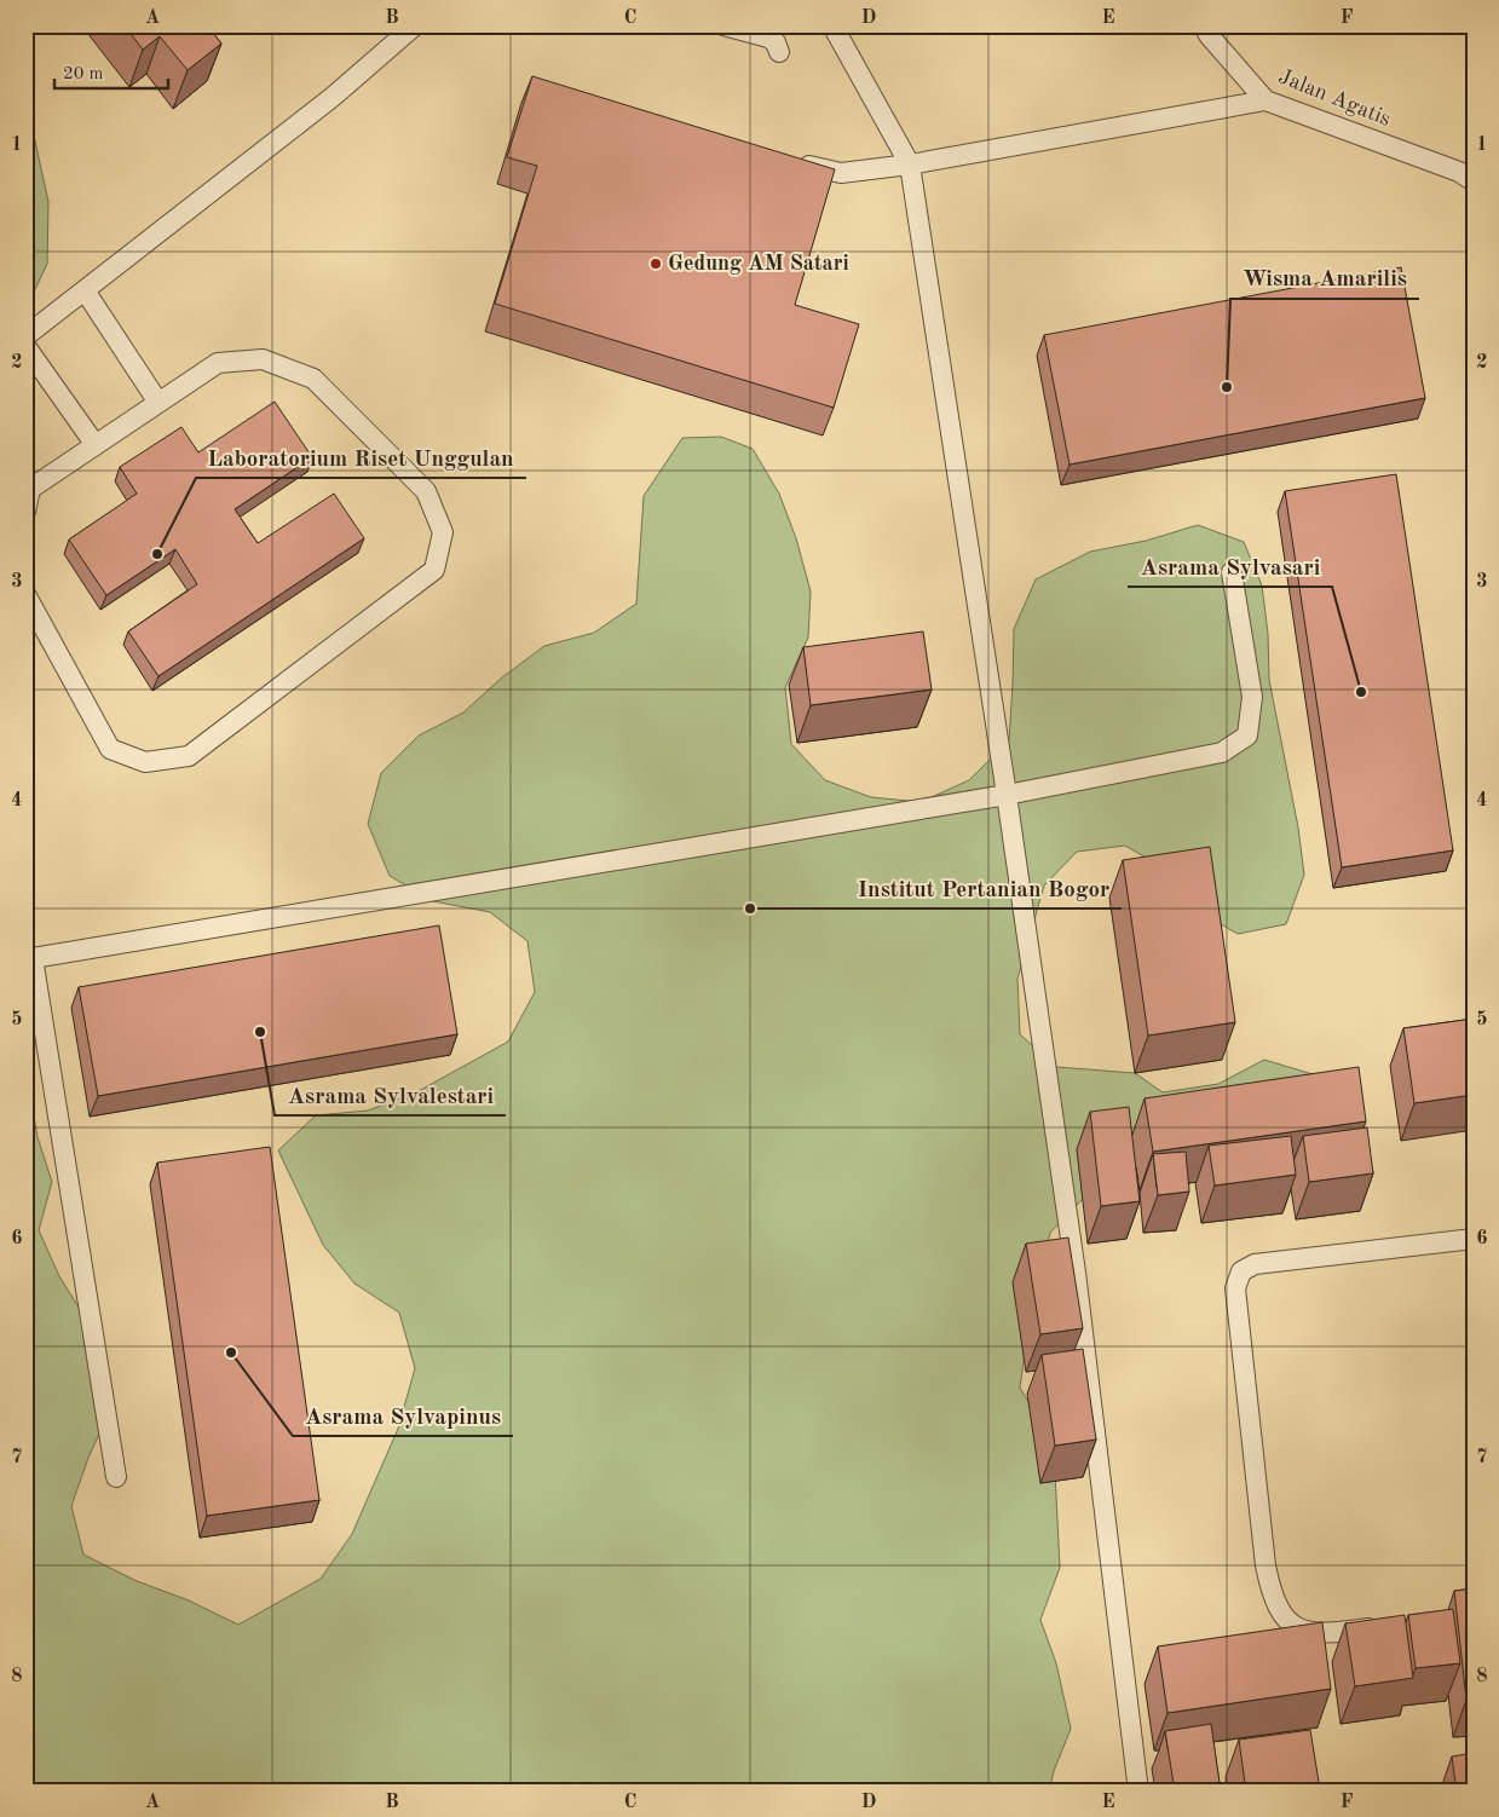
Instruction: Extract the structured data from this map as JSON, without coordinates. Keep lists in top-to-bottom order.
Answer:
{
  "streets": {
    "lane": ["Jalan Agatis"]
  },
  "places": [
    "Gedung AM Satari",
    "Wisma Amarilis",
    "Laboratorium Riset Unggulan",
    "Asrama Sylvasari",
    "Institut Pertanian Bogor",
    "Asrama Sylvalestari",
    "Asrama Sylvapinus"
  ],
  "scale_bar": "20 m",
  "grid": {
    "columns": [
      "A",
      "B",
      "C",
      "D",
      "E",
      "F"
    ],
    "rows": [
      "1",
      "2",
      "3",
      "4",
      "5",
      "6",
      "7",
      "8"
    ]
  }
}
